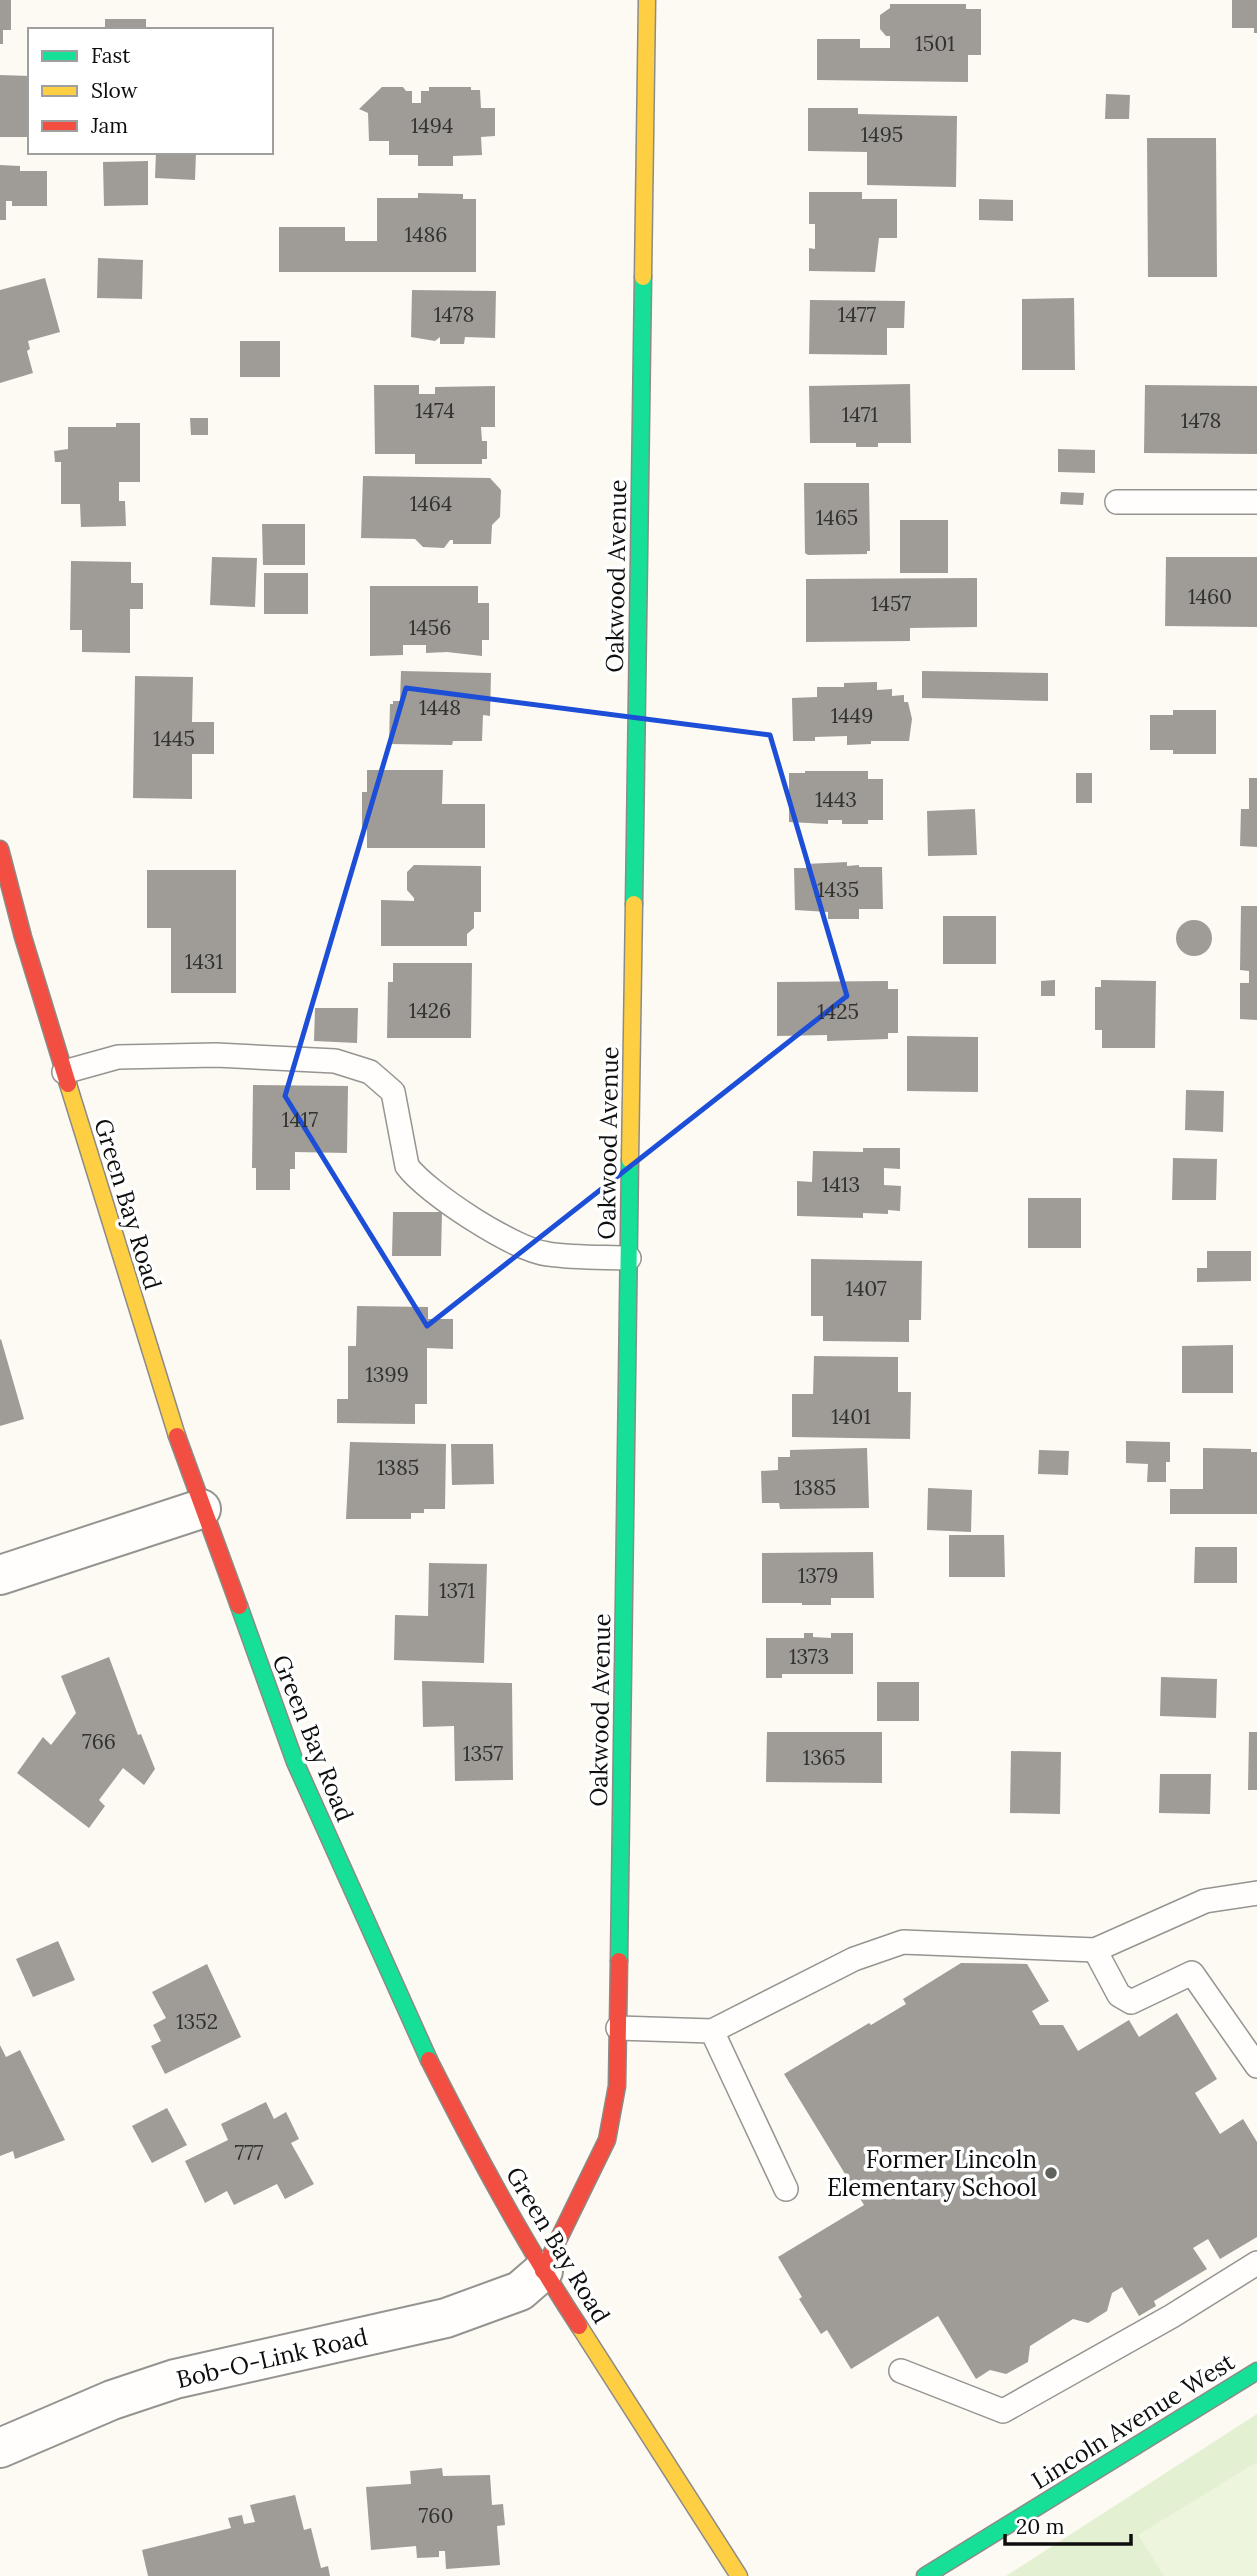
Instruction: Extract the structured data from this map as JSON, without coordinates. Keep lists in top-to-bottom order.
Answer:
{
  "streets": {
    "street": [
      "Oakwood Avenue",
      "Green Bay Road",
      "Bob-O-Link Road",
      "Lincoln Avenue West"
    ]
  },
  "crossings": [
    ["Oakwood Avenue", "Green Bay Road"],
    ["Oakwood Avenue", "Bob-O-Link Road"],
    ["Green Bay Road", "Bob-O-Link Road"]
  ],
  "places": ["Former Lincoln Elementary School"],
  "house_numbers": [
    "1501",
    "1494",
    "1495",
    "1486",
    "1478",
    "1477",
    "1474",
    "1471",
    "1478",
    "1464",
    "1465",
    "1460",
    "1457",
    "1456",
    "1448",
    "1449",
    "1445",
    "1443",
    "1435",
    "1431",
    "1426",
    "1425",
    "1417",
    "1413",
    "1407",
    "1399",
    "1401",
    "1385",
    "1385",
    "1379",
    "1371",
    "1373",
    "766",
    "1357",
    "1365",
    "1352",
    "777",
    "760"
  ],
  "legend": ["Fast", "Slow", "Jam"],
  "scale_bar": "20 m"
}
